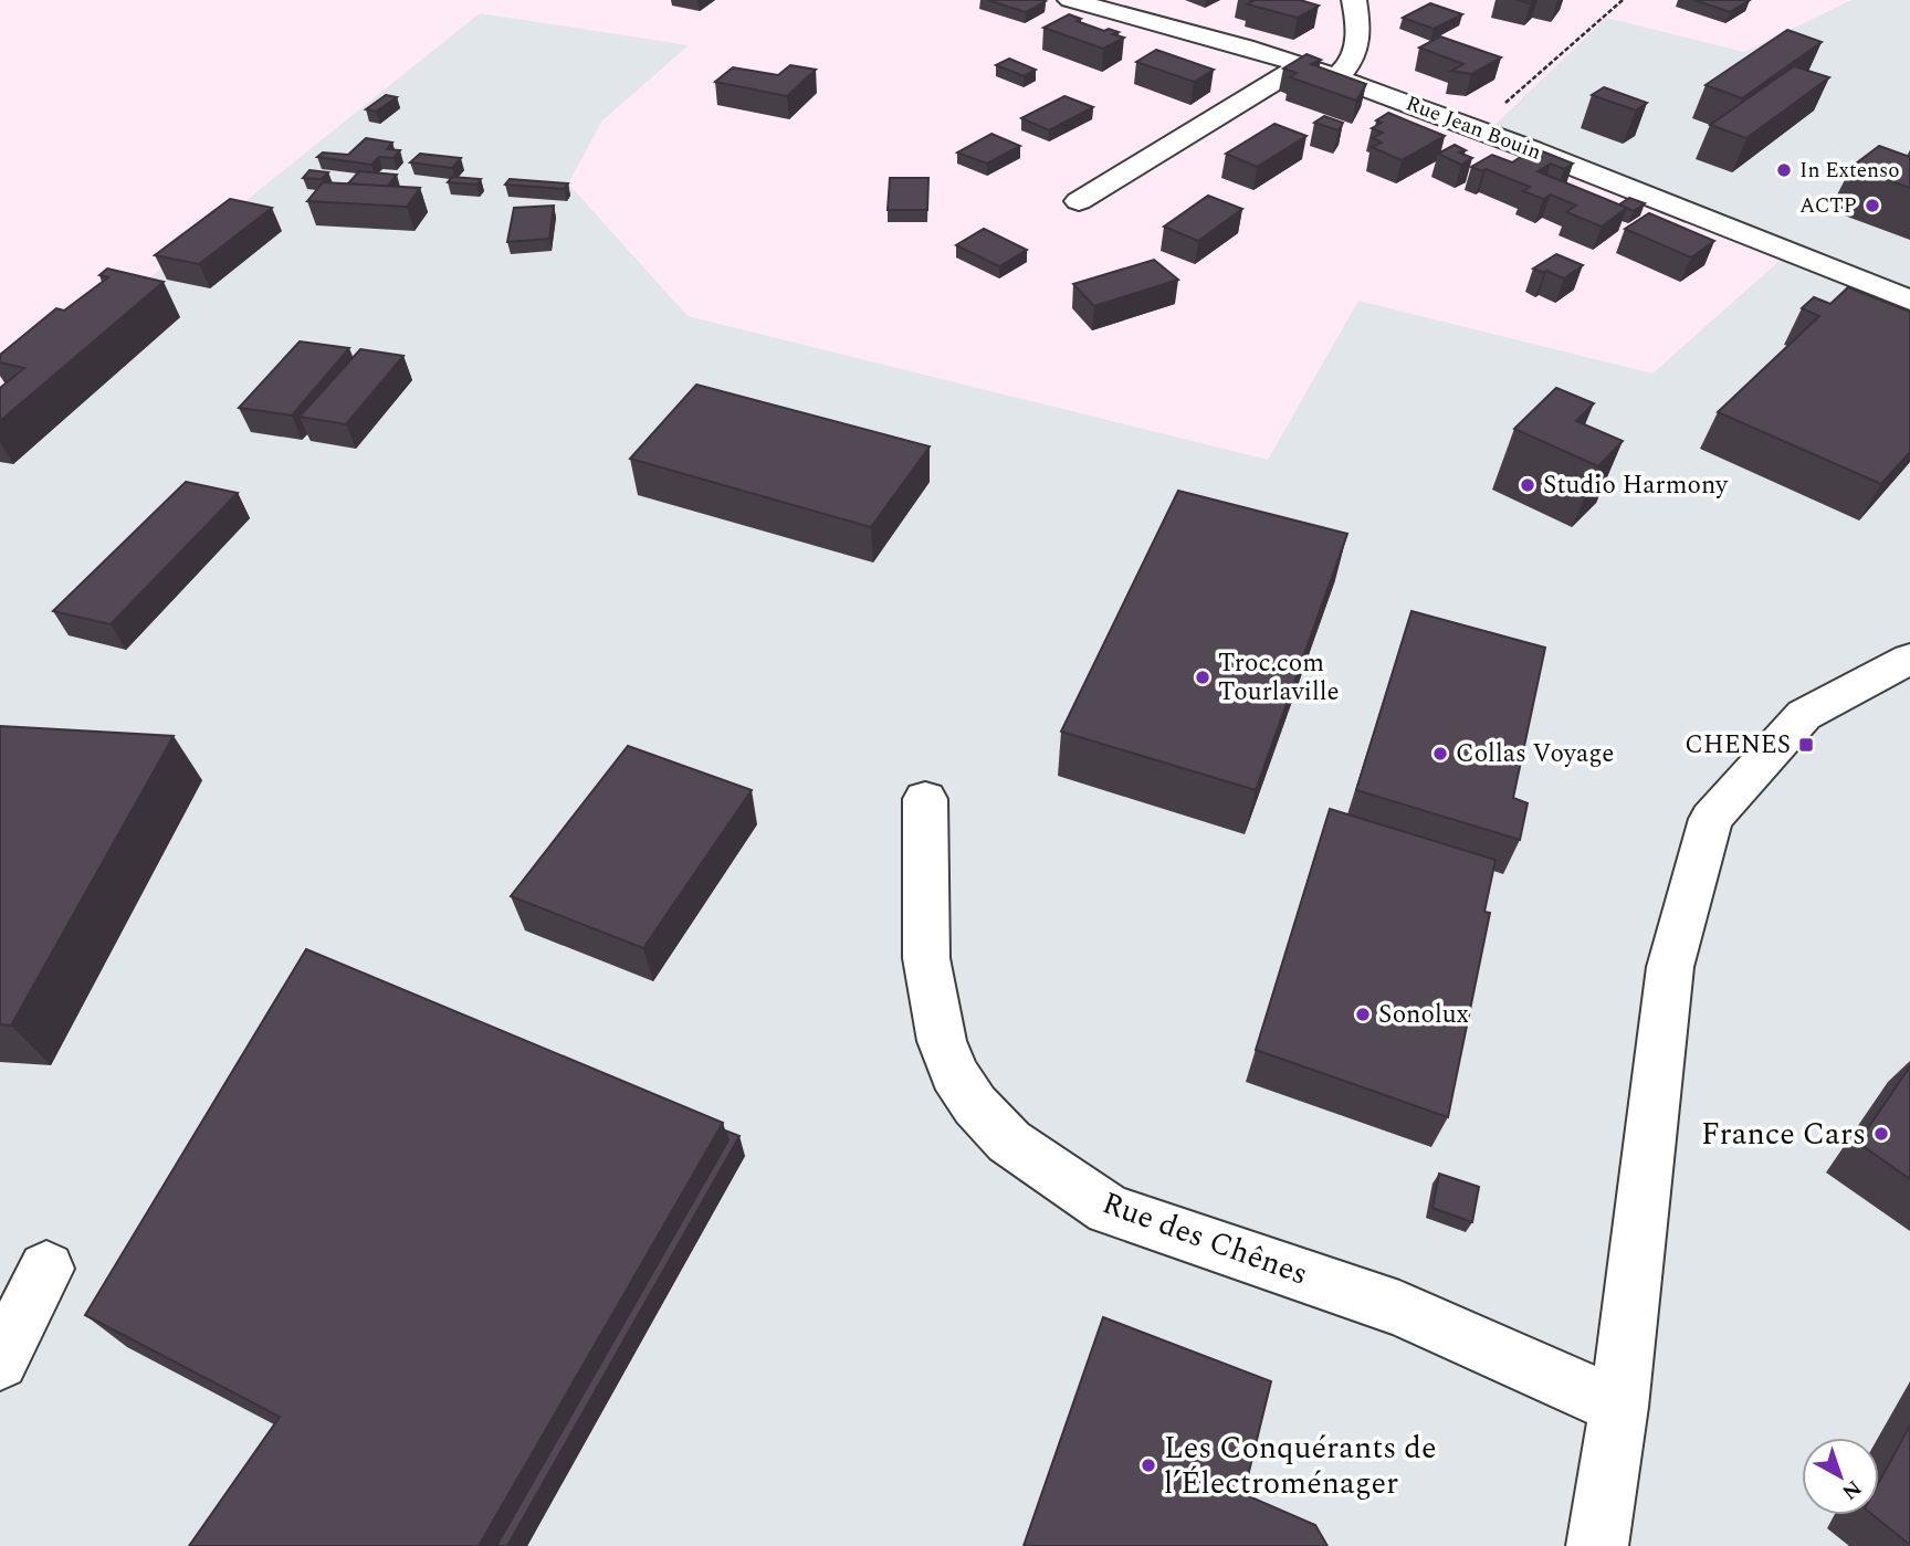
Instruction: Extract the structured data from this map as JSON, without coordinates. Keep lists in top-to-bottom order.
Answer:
{
  "streets": {
    "street": ["Rue Jean Bouin", "Rue des Chênes"]
  },
  "places": {
    "other": [
      "In Extenso",
      "ACTP",
      "Studio Harmony",
      "Troc.com Tourlaville",
      "Collas Voyage",
      "Sonolux",
      "France Cars",
      "Les Conquérants de l’Électroménager"
    ],
    "transit": ["CHENES"]
  },
  "north": "bottom right"
}
